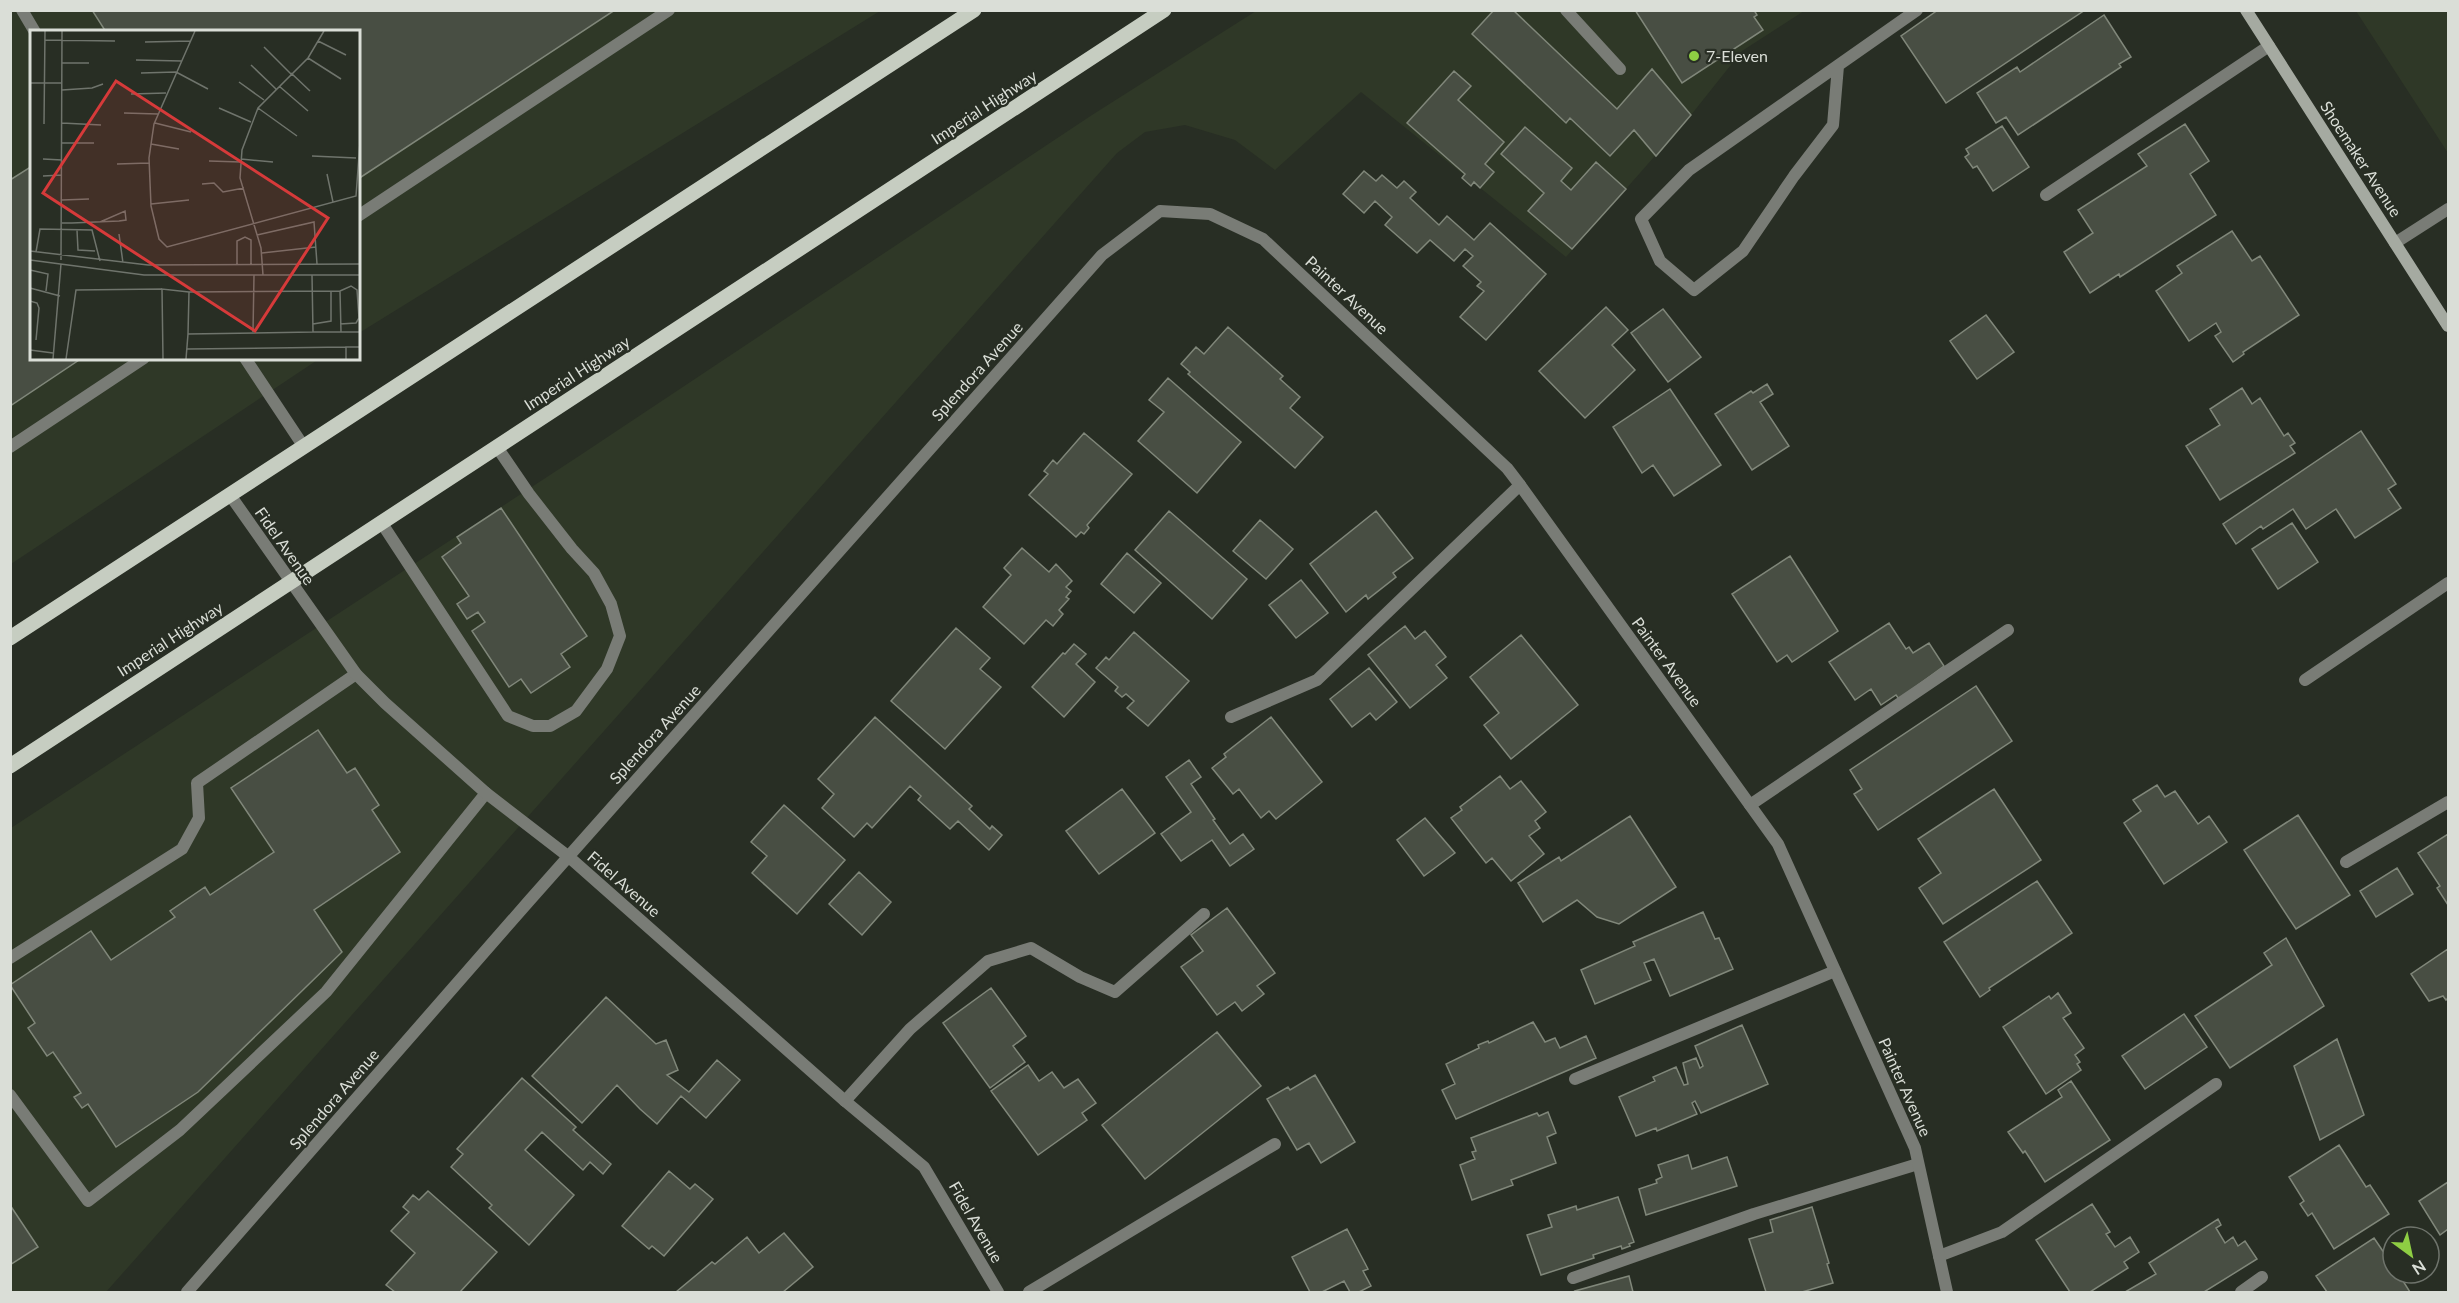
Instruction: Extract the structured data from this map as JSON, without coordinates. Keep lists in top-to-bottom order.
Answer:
{
  "streets": {
    "main road": ["Imperial Highway", "Shoemaker Avenue"],
    "street": ["Painter Avenue", "Splendora Avenue", "Fidel Avenue"]
  },
  "crossings": [
    ["Imperial Highway", "Fidel Avenue"],
    ["Painter Avenue", "Splendora Avenue"],
    ["Splendora Avenue", "Fidel Avenue"]
  ],
  "places": ["7-Eleven"],
  "north": "bottom right"
}
